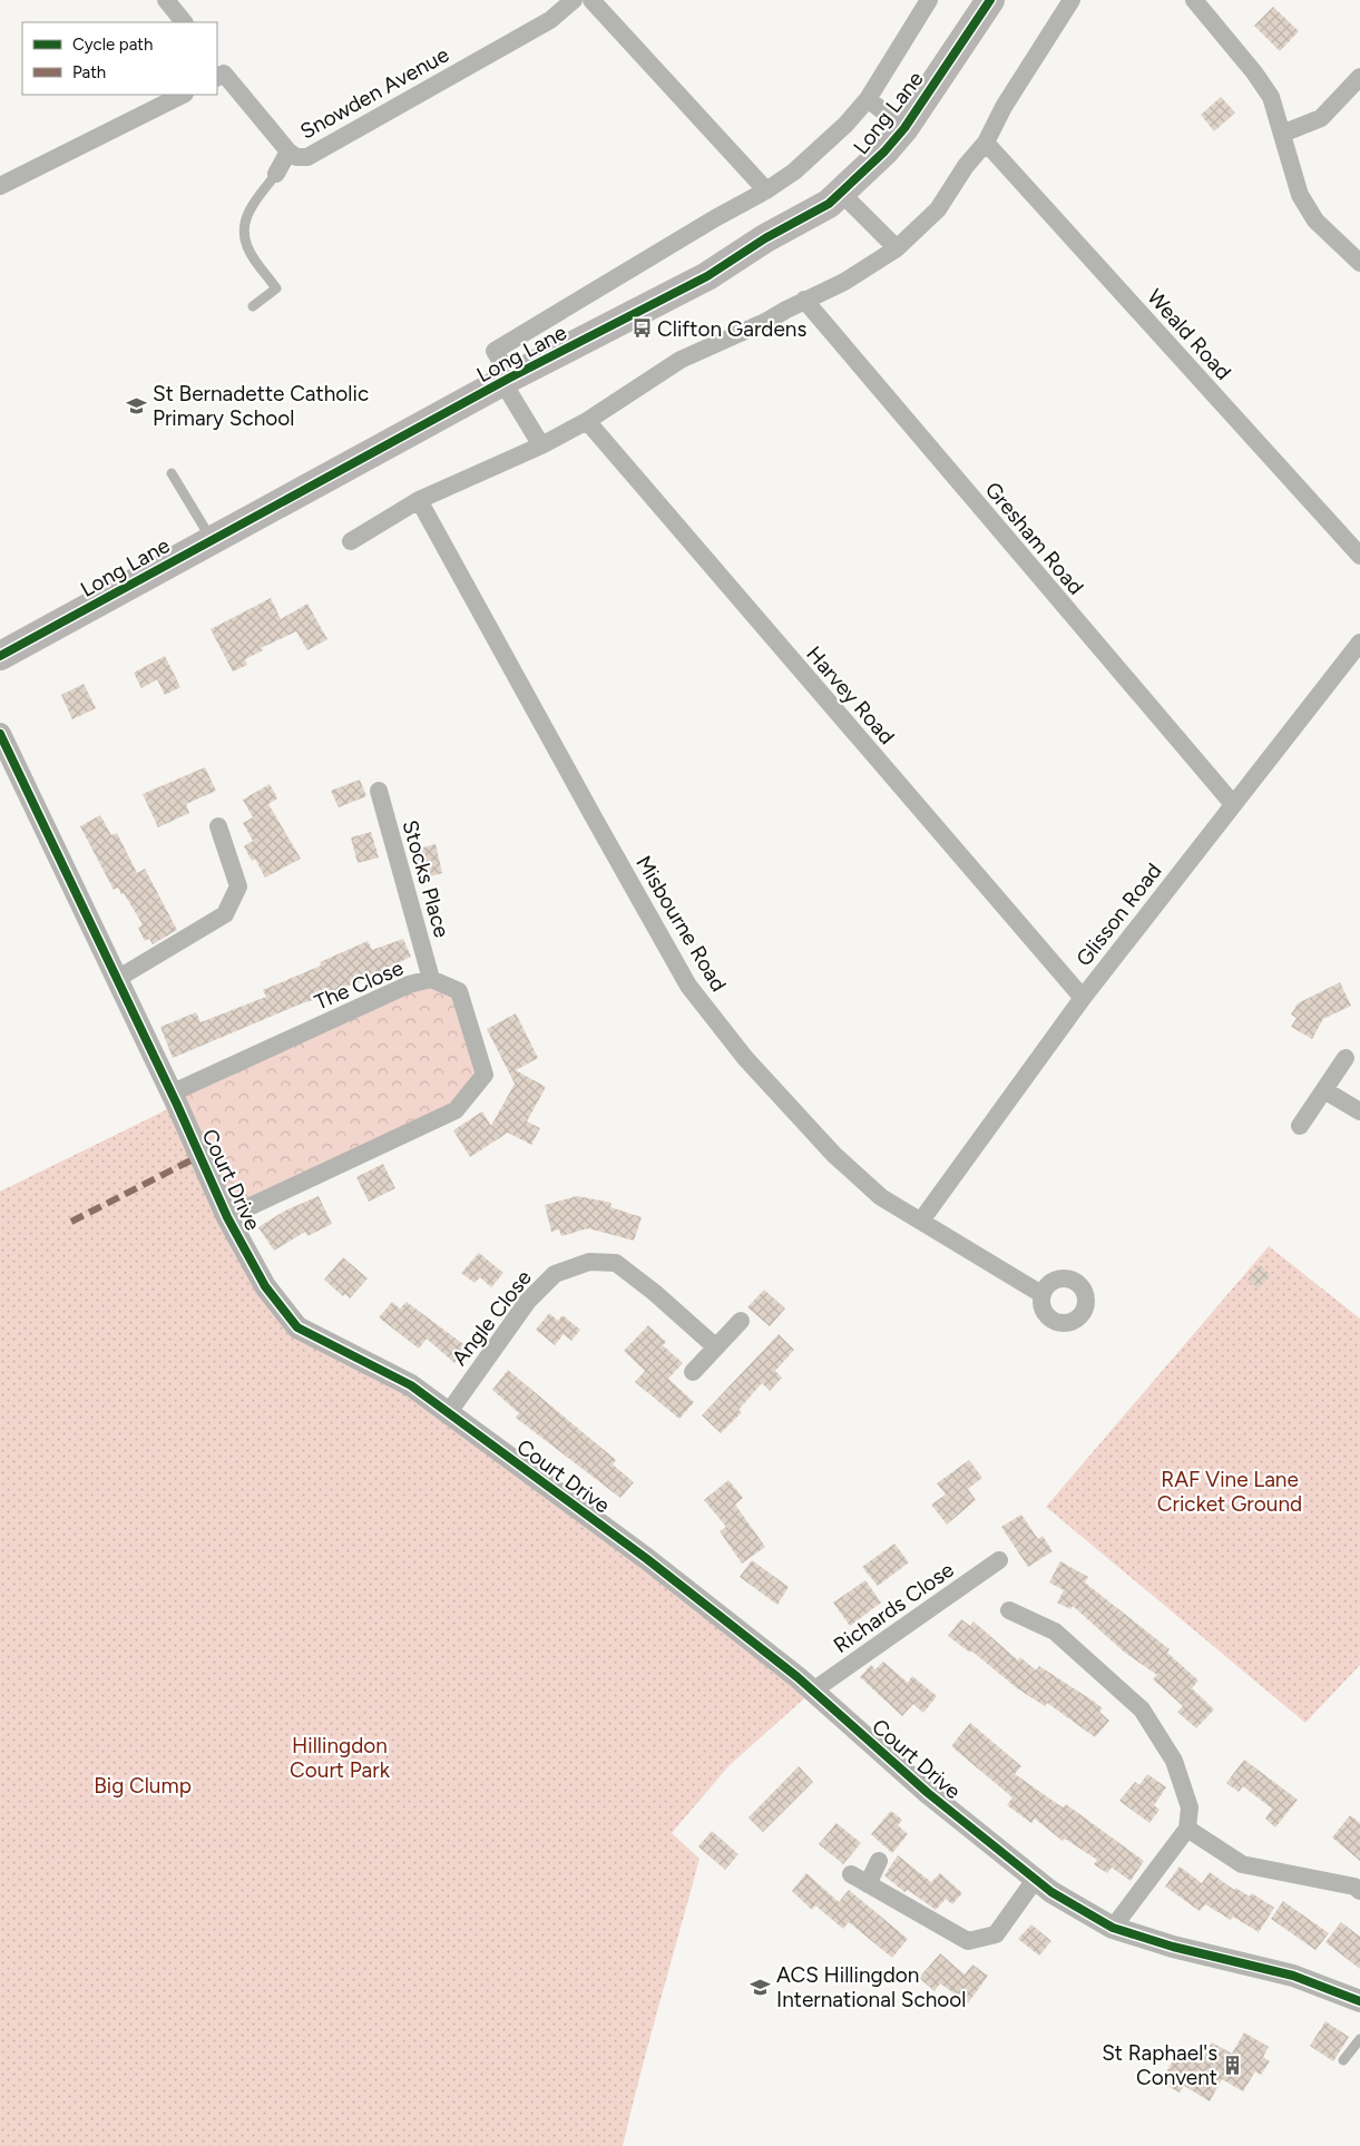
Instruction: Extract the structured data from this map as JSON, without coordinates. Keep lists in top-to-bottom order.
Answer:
{
  "streets": {
    "main road": ["Long Lane"],
    "street": [
      "Snowden Avenue",
      "Weald Road",
      "Gresham Road",
      "Harvey Road",
      "Stocks Place",
      "Glisson Road",
      "Misbourne Road",
      "The Close",
      "Court Drive",
      "Angle Close",
      "Richards Close"
    ]
  },
  "crossings": [
    ["Gresham Road", "Glisson Road"],
    ["Harvey Road", "Glisson Road"],
    ["Stocks Place", "The Close"],
    ["Glisson Road", "Misbourne Road"],
    ["The Close", "Court Drive"],
    ["Court Drive", "Angle Close"],
    ["Court Drive", "Richards Close"]
  ],
  "parks": ["RAF Vine Lane Cricket Ground", "Hillingdon Court Park", "Big Clump"],
  "places": {
    "bus stop": ["Clifton Gardens"],
    "school or university": ["St Bernadette Catholic Primary School", "ACS Hillingdon International School"],
    "building": ["St Raphael's Convent"]
  },
  "legend": ["Cycle path", "Path"]
}
